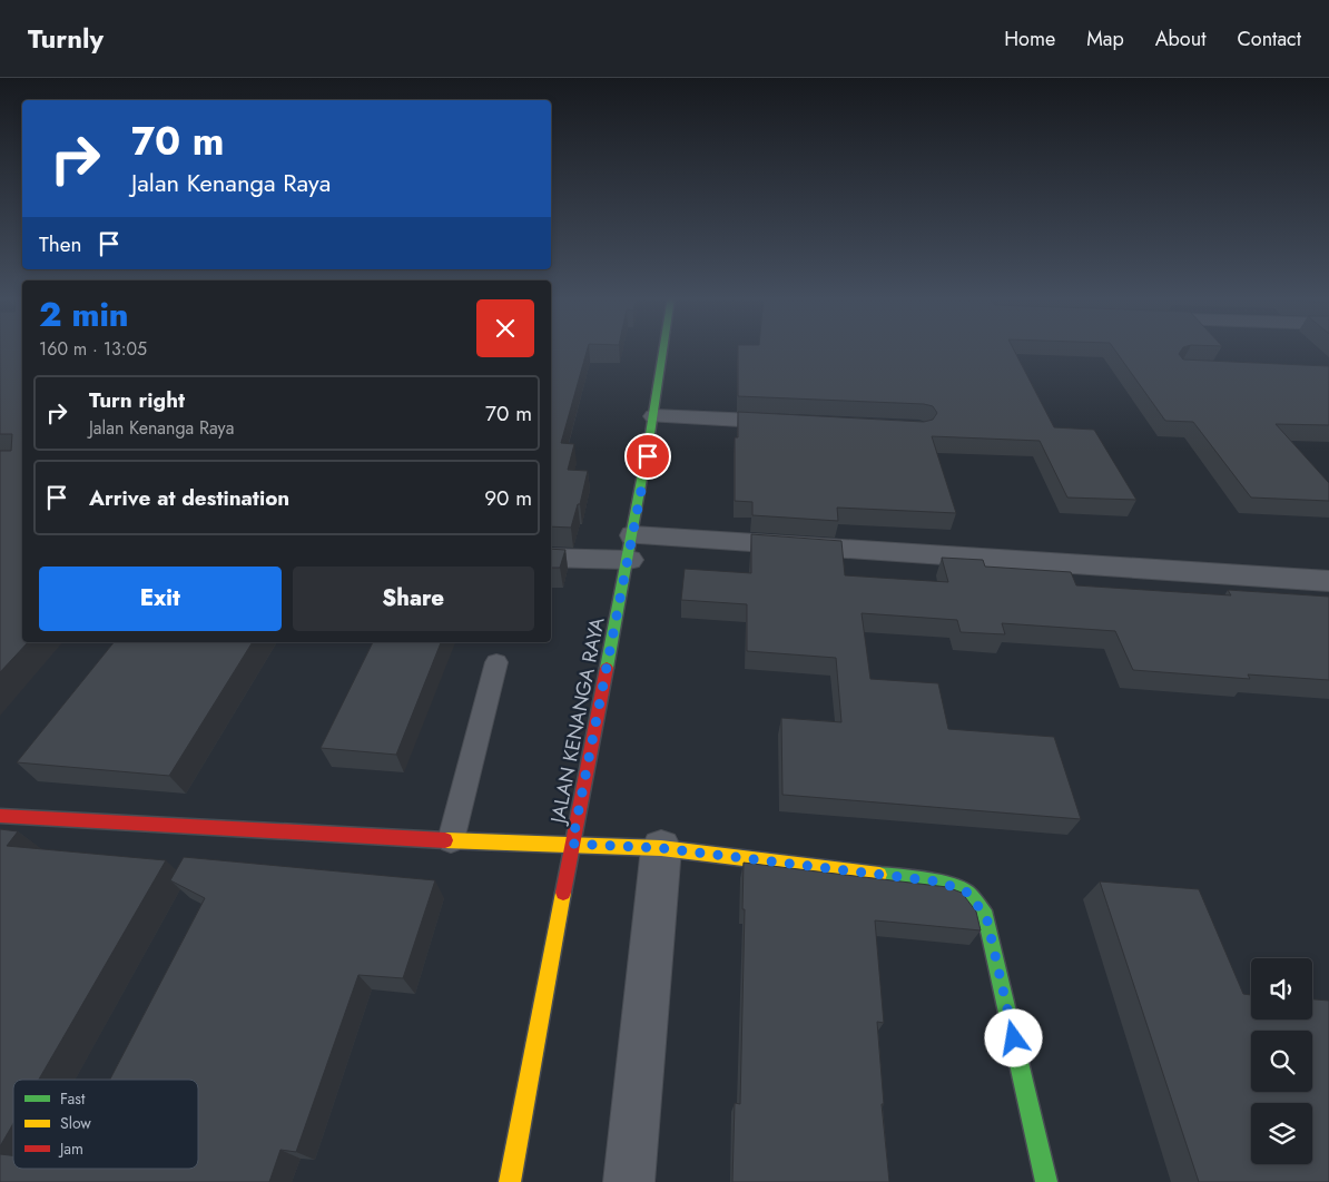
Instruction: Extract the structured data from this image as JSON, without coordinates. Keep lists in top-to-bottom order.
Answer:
{
  "streets": {
    "street": ["JALAN KENANGA RAYA"]
  },
  "legend": ["Fast", "Slow", "Jam"],
  "page": {
    "header": "Turnly",
    "nav": [
      "Home",
      "Map",
      "About",
      "Contact"
    ],
    "turn": ["70 m", "Jalan Kenanga Raya"],
    "then": "Then",
    "heading": ["2 min", "160 m · 13:05"],
    "list": [
      {
        "name": "Turn right",
        "note": "Jalan Kenanga Raya",
        "value": "70 m"
      },
      {
        "name": "Arrive at destination",
        "value": "90 m"
      }
    ],
    "buttons": ["Exit", "Share"]
  }
}
